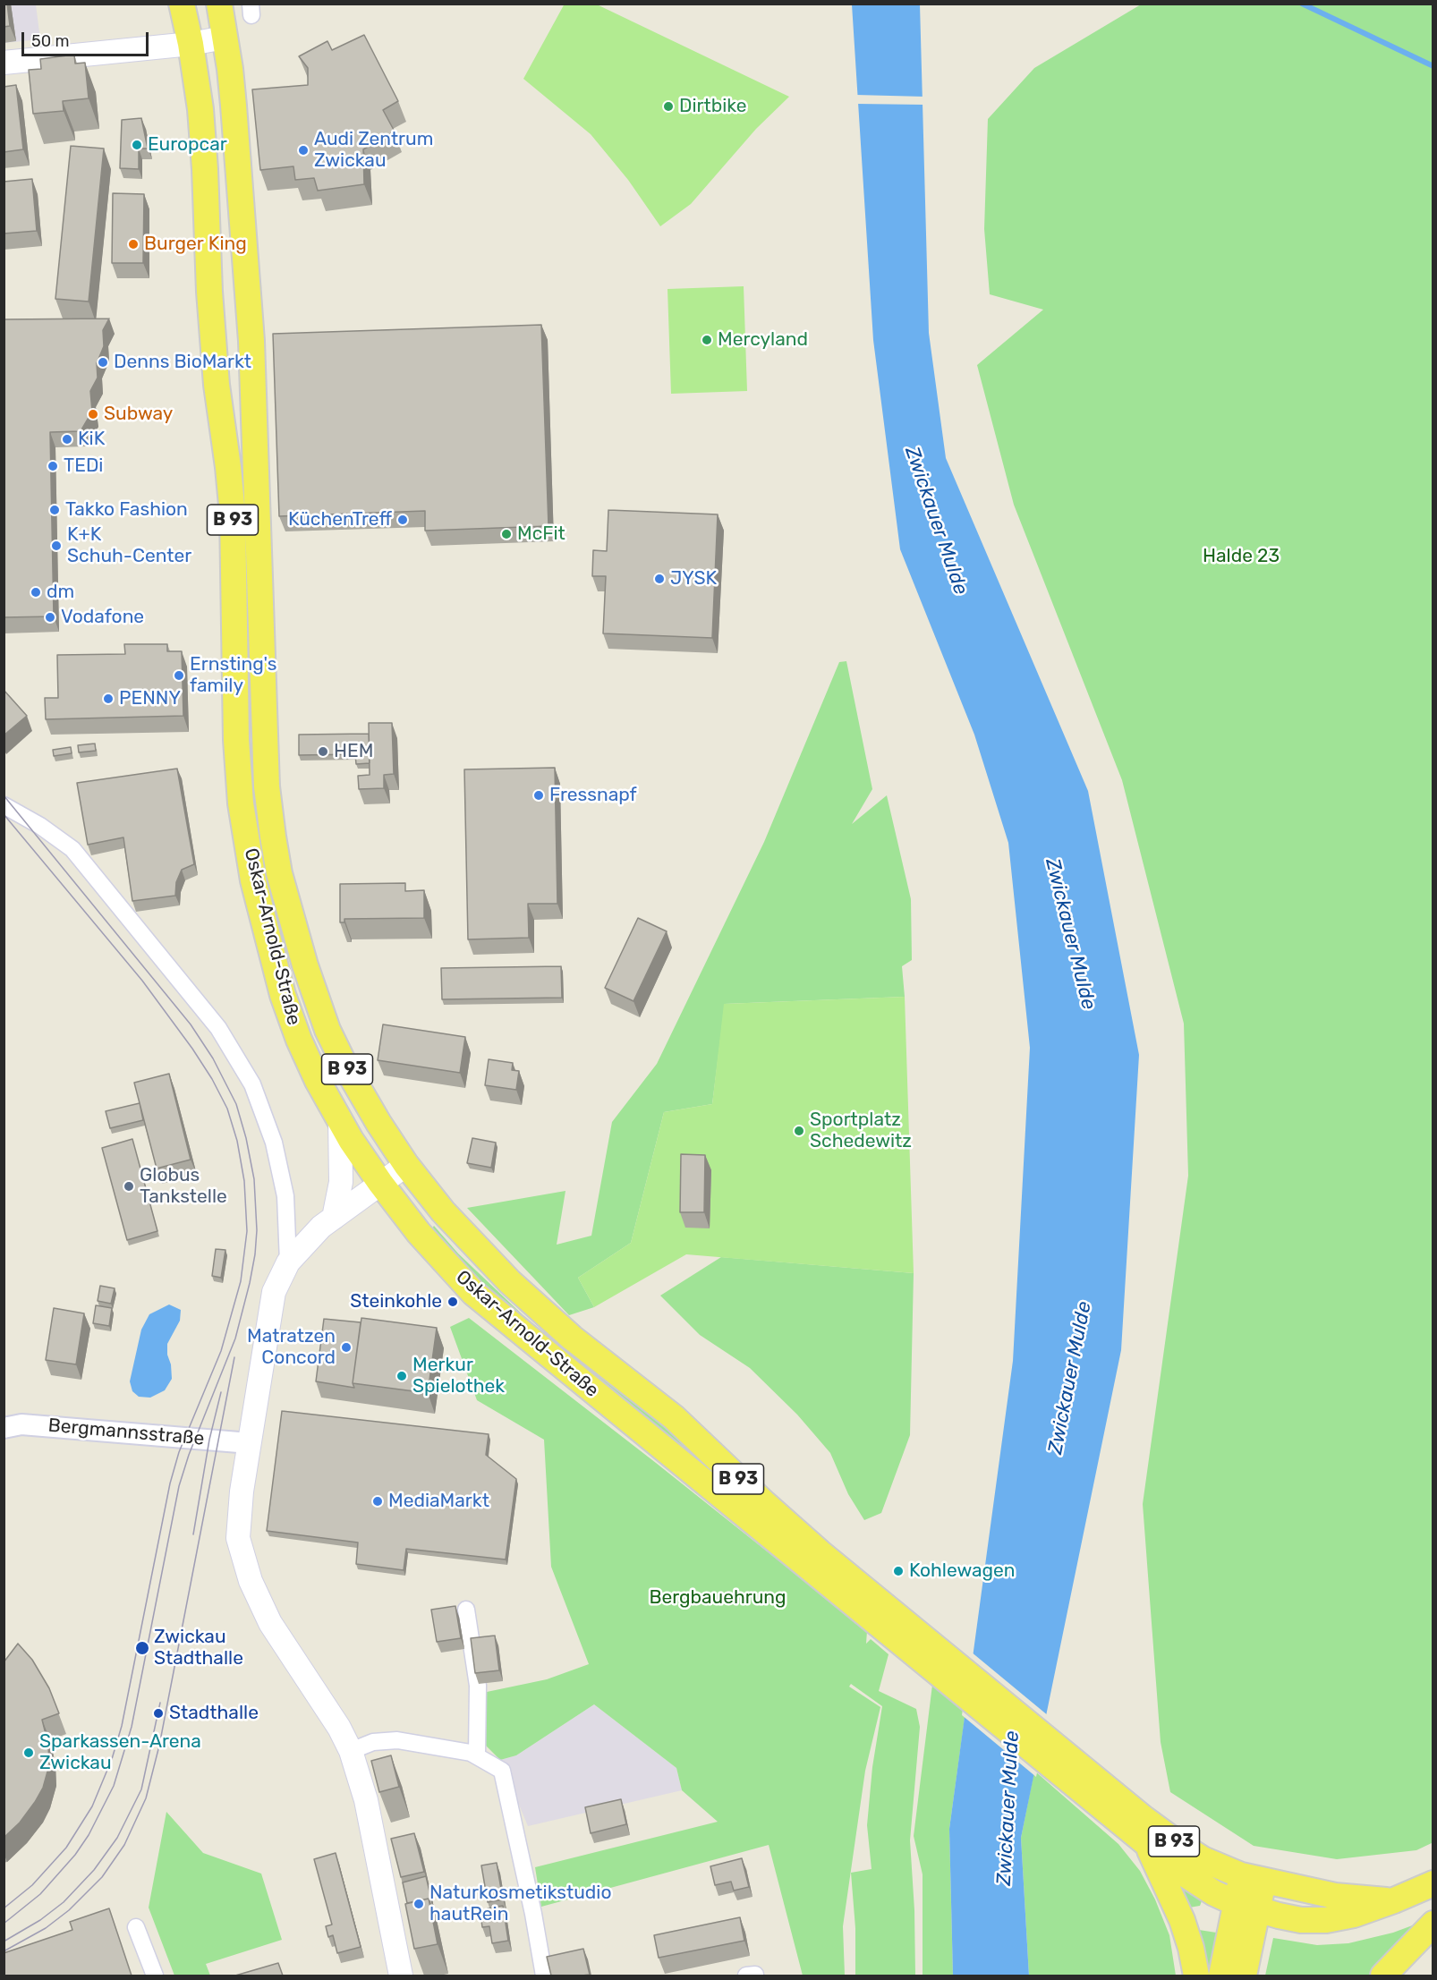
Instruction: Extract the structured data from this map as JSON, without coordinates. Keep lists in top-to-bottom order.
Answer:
{
  "streets": {
    "main road": ["B 93", "Oskar-Arnold-Straße"],
    "street": ["Bergmannsstraße"]
  },
  "crossings": [
    ["B 93", "Oskar-Arnold-Straße"]
  ],
  "water": ["Zwickauer Mulde"],
  "parks": ["Halde 23", "Bergbauehrung"],
  "places": [
    "Dirtbike",
    "Europcar",
    "Audi Zentrum Zwickau",
    "Burger King",
    "Mercyland",
    "Denns BioMarkt",
    "Subway",
    "KiK",
    "TEDi",
    "Takko Fashion",
    "KüchenTreff",
    "McFit",
    "K+K Schuh-Center",
    "JYSK",
    "dm",
    "Vodafone",
    "Ernsting's family",
    "PENNY",
    "HEM",
    "Fressnapf",
    "Sportplatz Schedewitz",
    "Globus Tankstelle",
    "Steinkohle",
    "Matratzen Concord",
    "Merkur Spielothek",
    "MediaMarkt",
    "Kohlewagen",
    "Zwickau Stadthalle",
    "Stadthalle",
    "Sparkassen-Arena Zwickau",
    "Naturkosmetikstudio hautRein"
  ],
  "scale_bar": "50 m"
}
